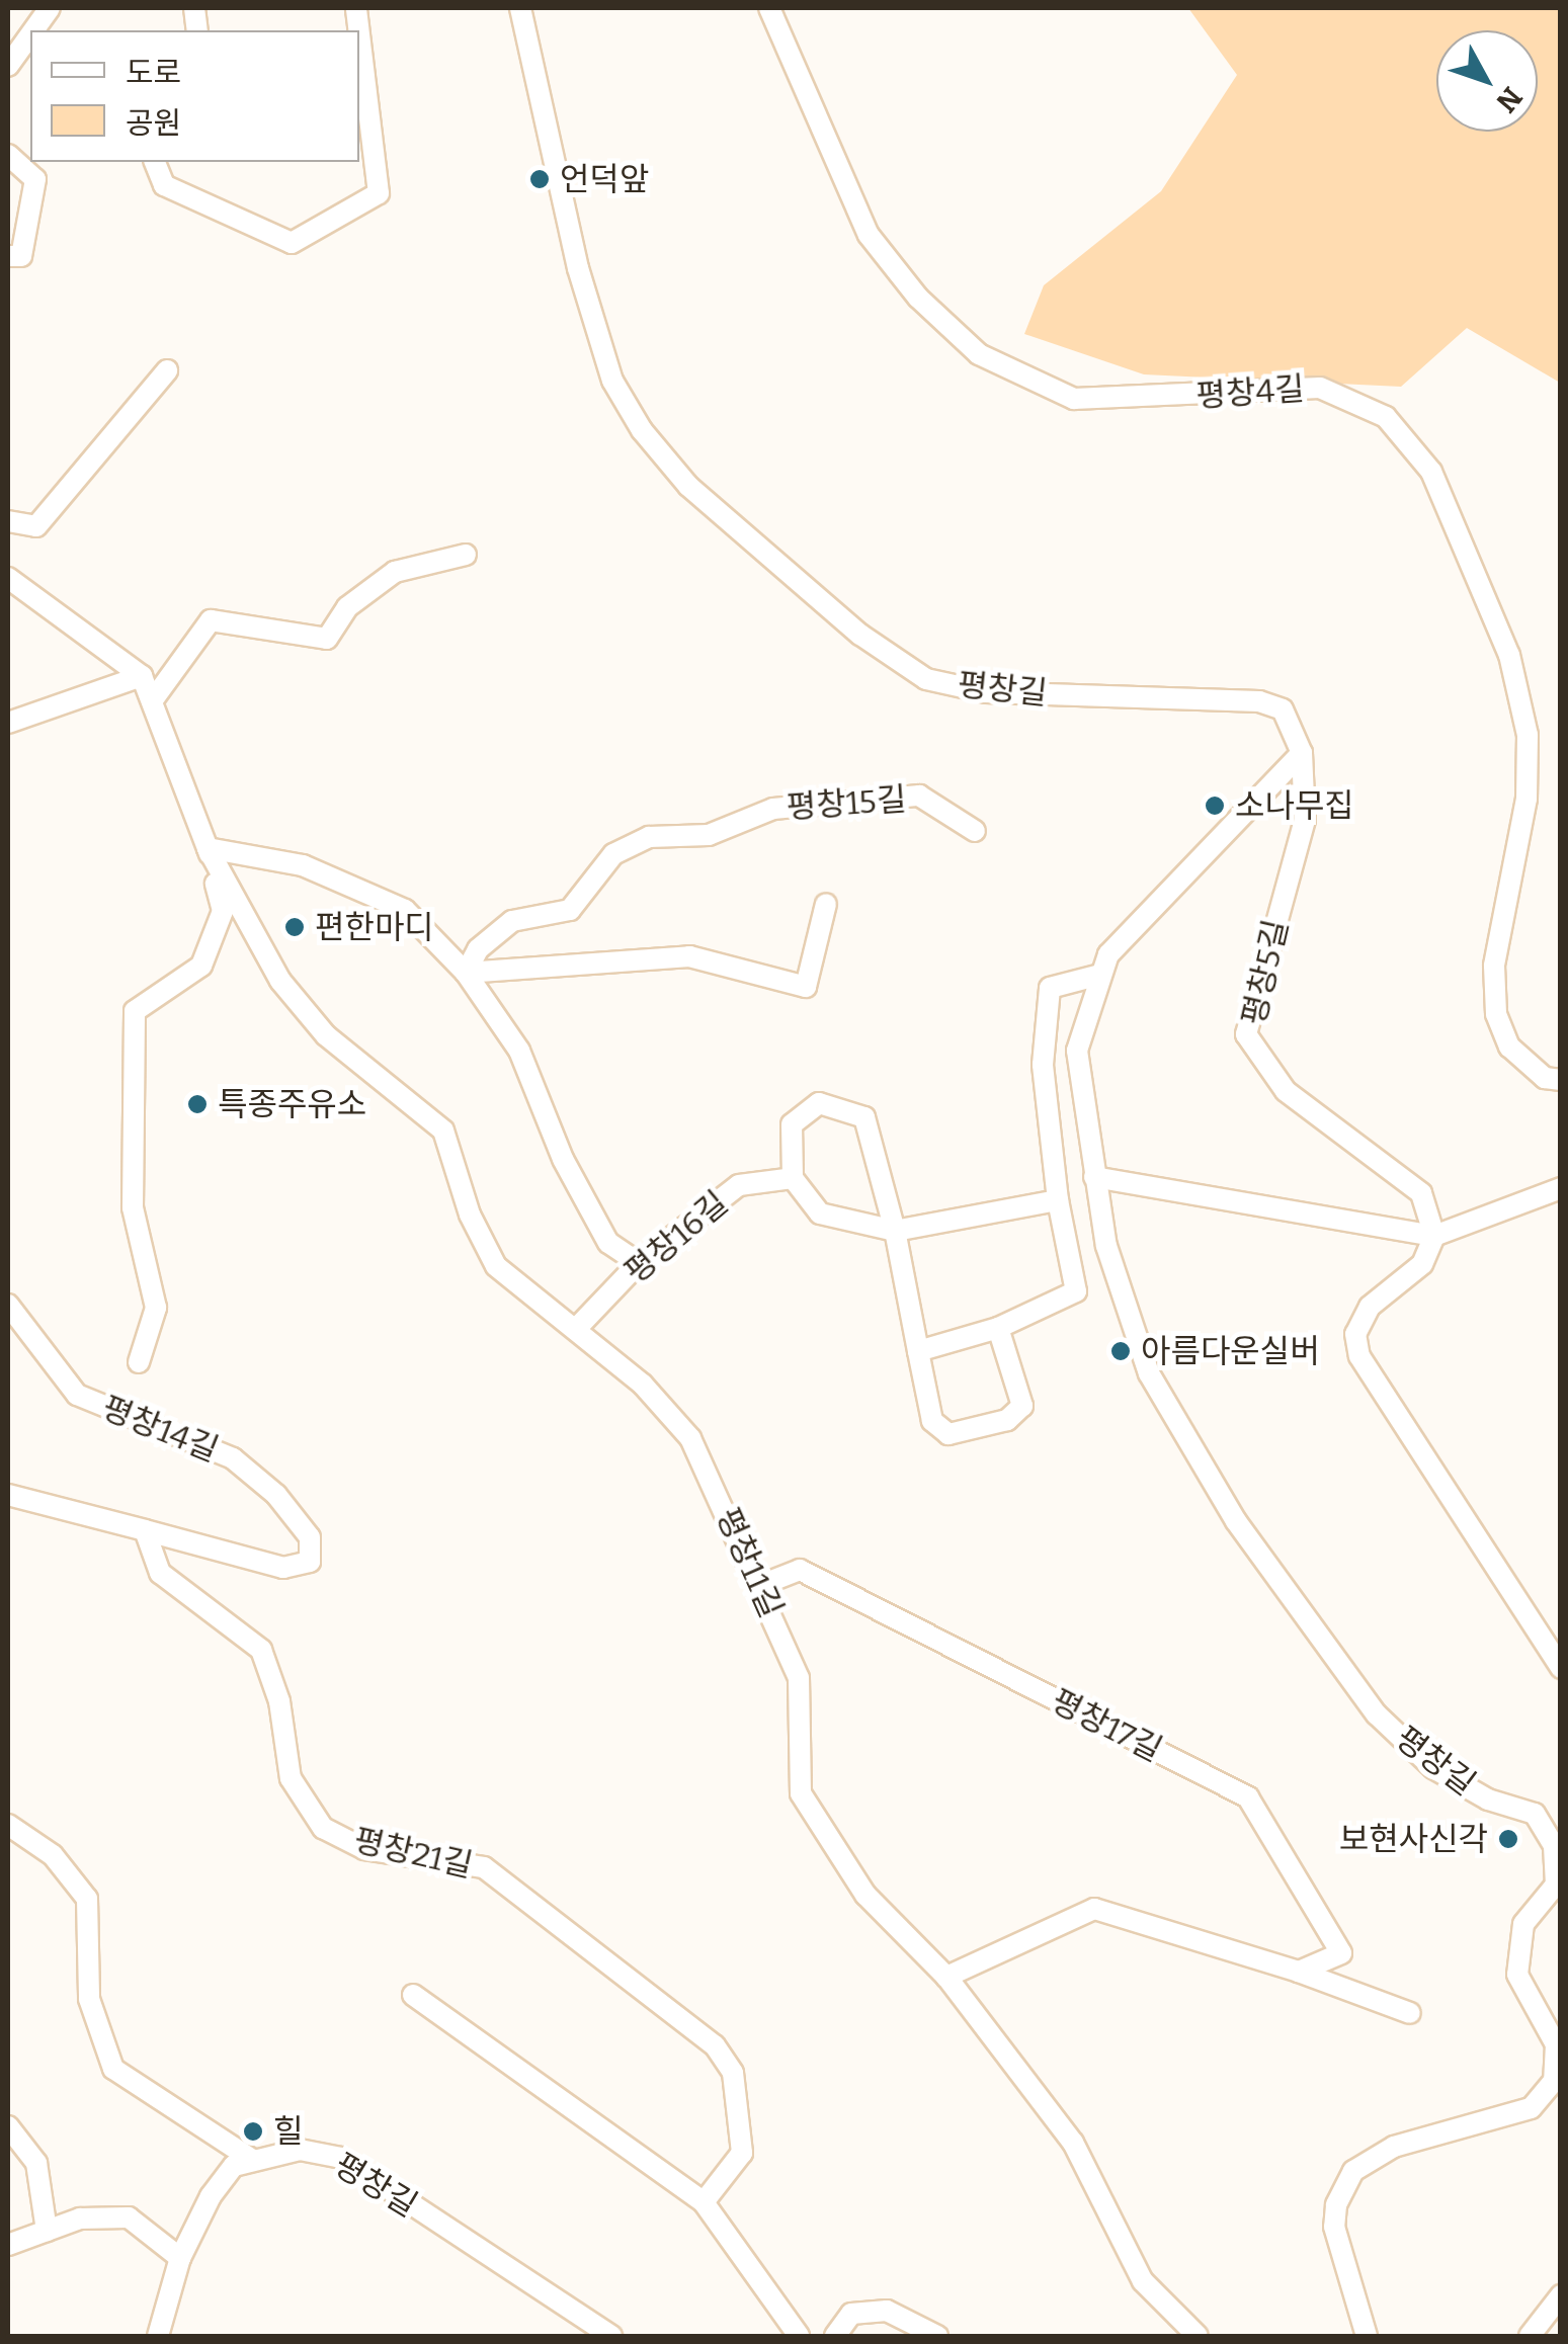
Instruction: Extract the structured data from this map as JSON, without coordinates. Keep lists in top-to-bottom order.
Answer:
{
  "streets": {
    "street": [
      "평창4길",
      "평창길",
      "평창15길",
      "평창5길",
      "평창16길",
      "평창14길",
      "평창11길",
      "평창17길",
      "평창21길"
    ]
  },
  "crossings": [
    ["평창길", "평창5길"],
    ["평창16길", "평창11길"],
    ["평창14길", "평창21길"],
    ["평창11길", "평창17길"]
  ],
  "places": [
    "언덕앞",
    "소나무집",
    "편한마디",
    "특종주유소",
    "아름다운실버",
    "보현사신각",
    "힐"
  ],
  "legend": ["도로", "공원"],
  "north": "bottom right"
}
